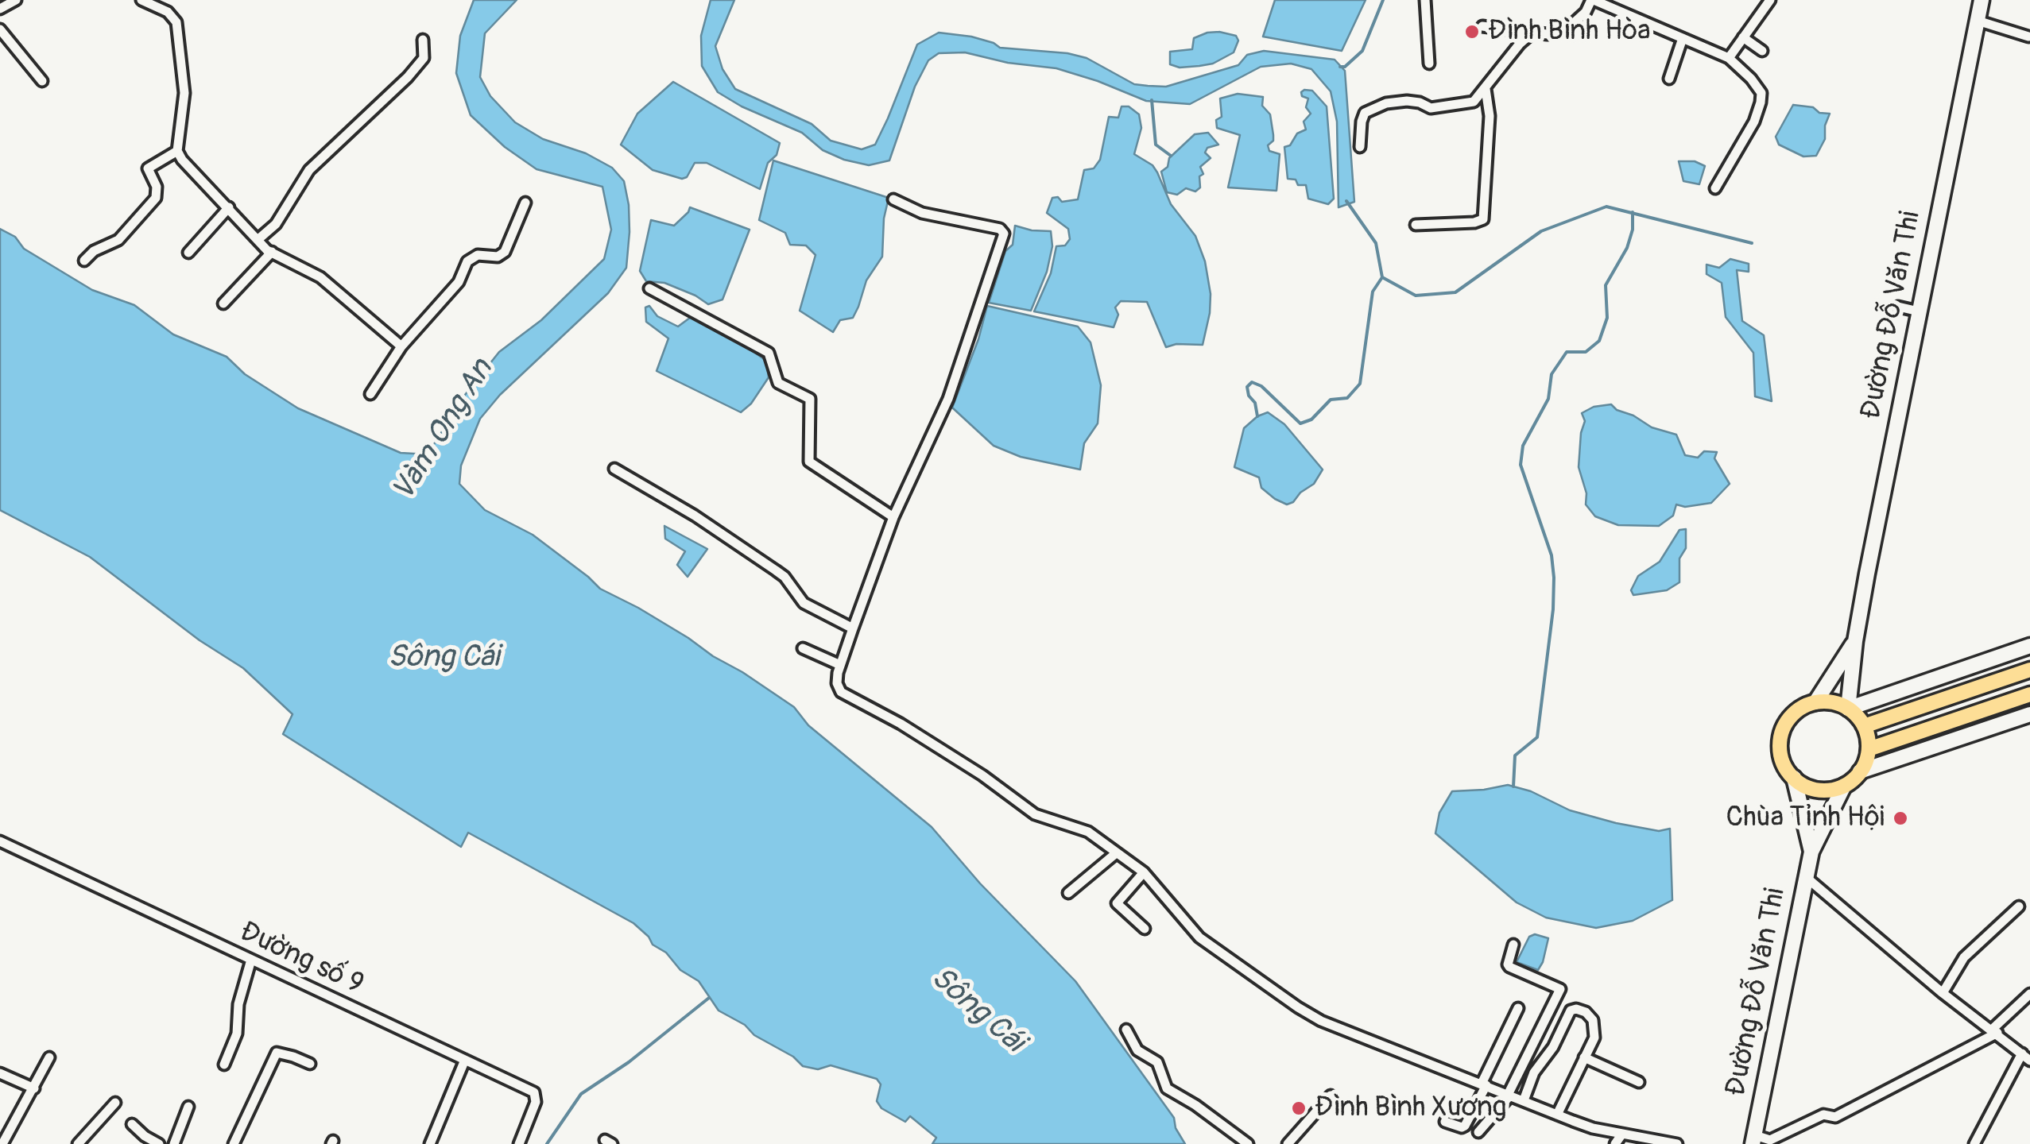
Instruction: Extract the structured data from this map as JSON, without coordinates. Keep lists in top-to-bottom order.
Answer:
{
  "streets": {
    "street": ["Đường Đỗ Văn Thi", "Đường số 9"]
  },
  "water": ["Vàm Ong An", "Sông Cái"],
  "places": ["Đình Bình Hòa", "Chùa Tỉnh Hội", "Đình Bình Xương"]
}
